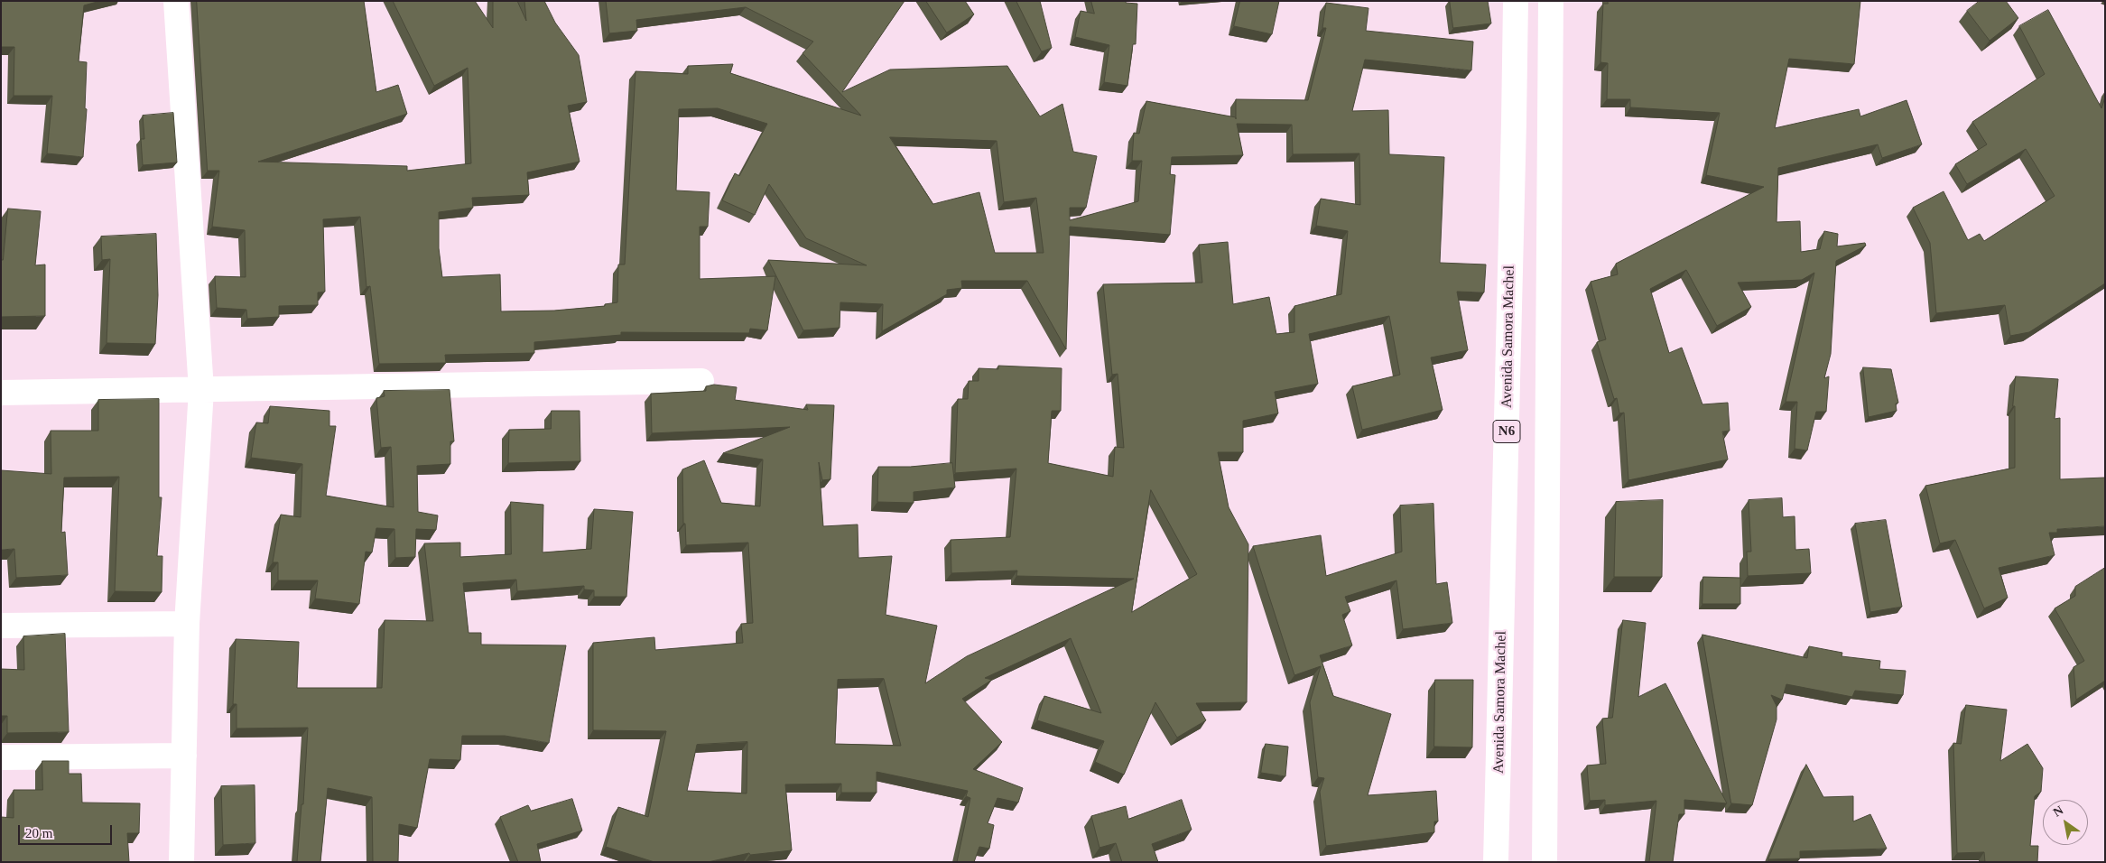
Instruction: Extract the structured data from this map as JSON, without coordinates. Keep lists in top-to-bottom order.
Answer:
{
  "streets": {
    "main road": ["Avenida Samora Machel", "N6"]
  },
  "scale_bar": "20 m",
  "north": "top left"
}
